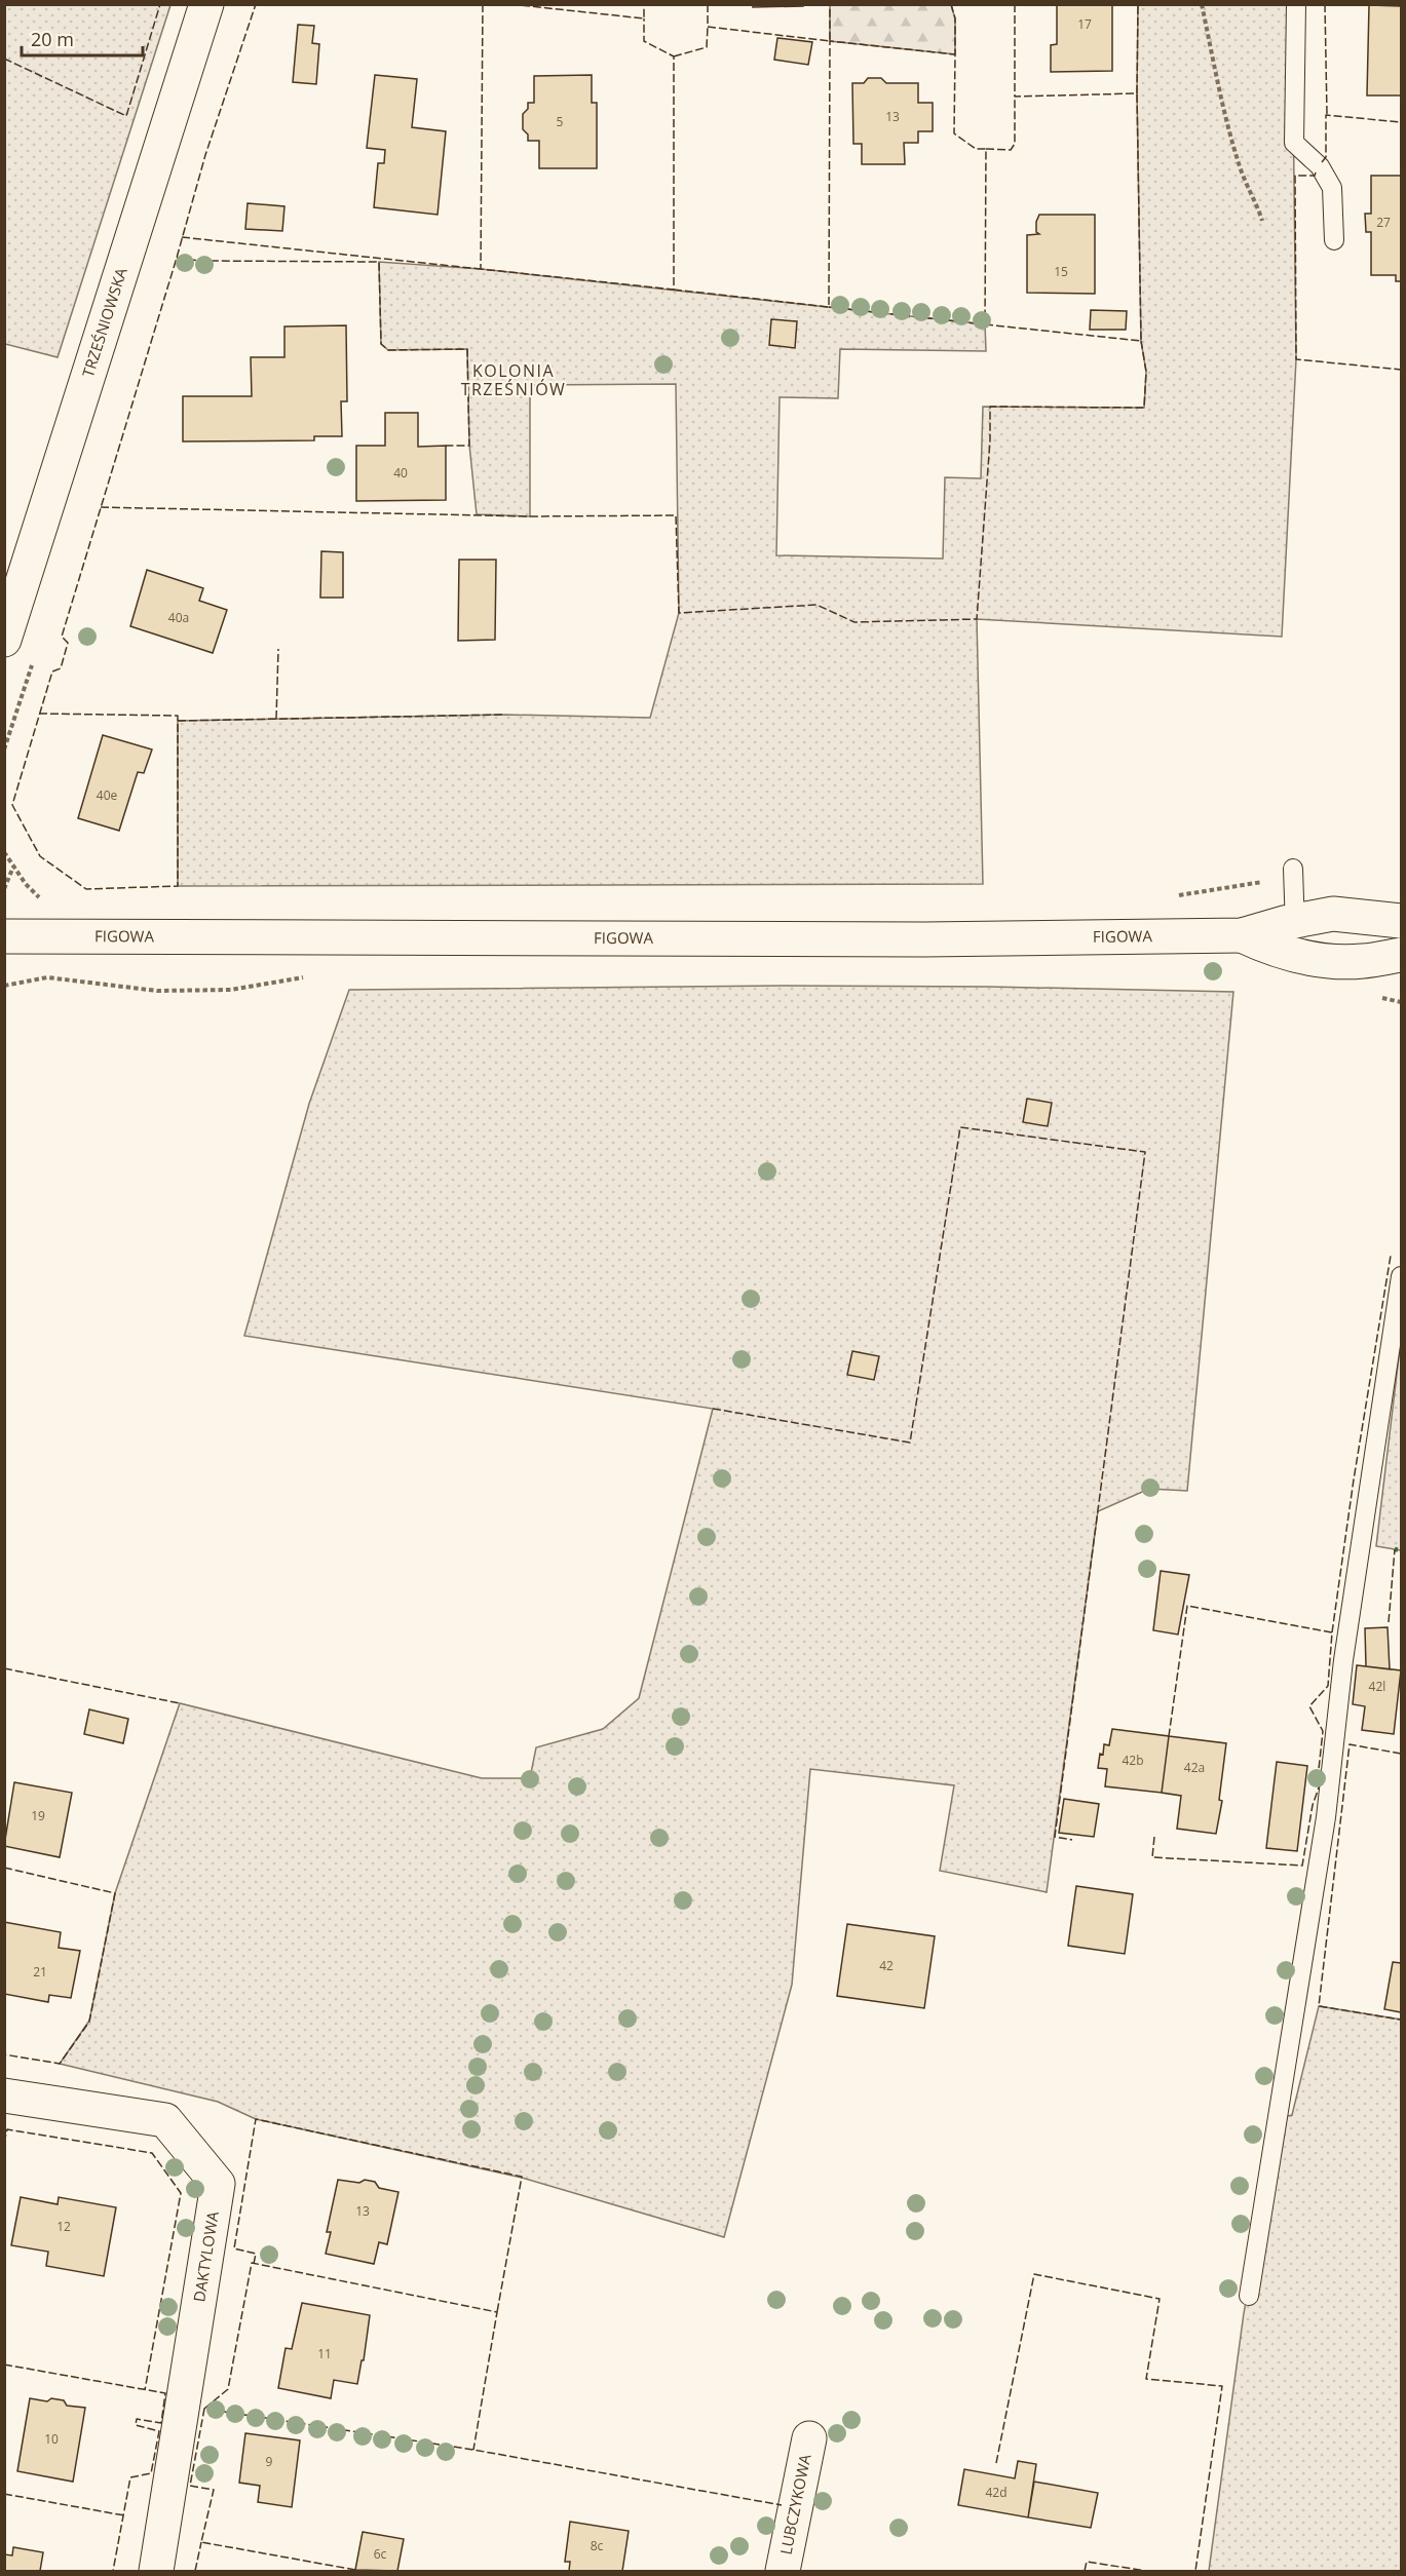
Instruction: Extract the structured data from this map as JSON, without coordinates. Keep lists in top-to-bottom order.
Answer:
{
  "streets": {
    "street": [
      "TRZEŚNIOWSKA",
      "FIGOWA",
      "DAKTYLOWA",
      "LUBCZYKOWA"
    ]
  },
  "districts": ["KOLONIA TRZEŚNIÓW"],
  "house_numbers": [
    "17",
    "13",
    "5",
    "27",
    "15",
    "40",
    "40a",
    "40e",
    "42l",
    "42b",
    "42a",
    "19",
    "42",
    "21",
    "13",
    "12",
    "11",
    "10",
    "9",
    "42d",
    "8c",
    "6c"
  ],
  "scale_bar": "20 m"
}
